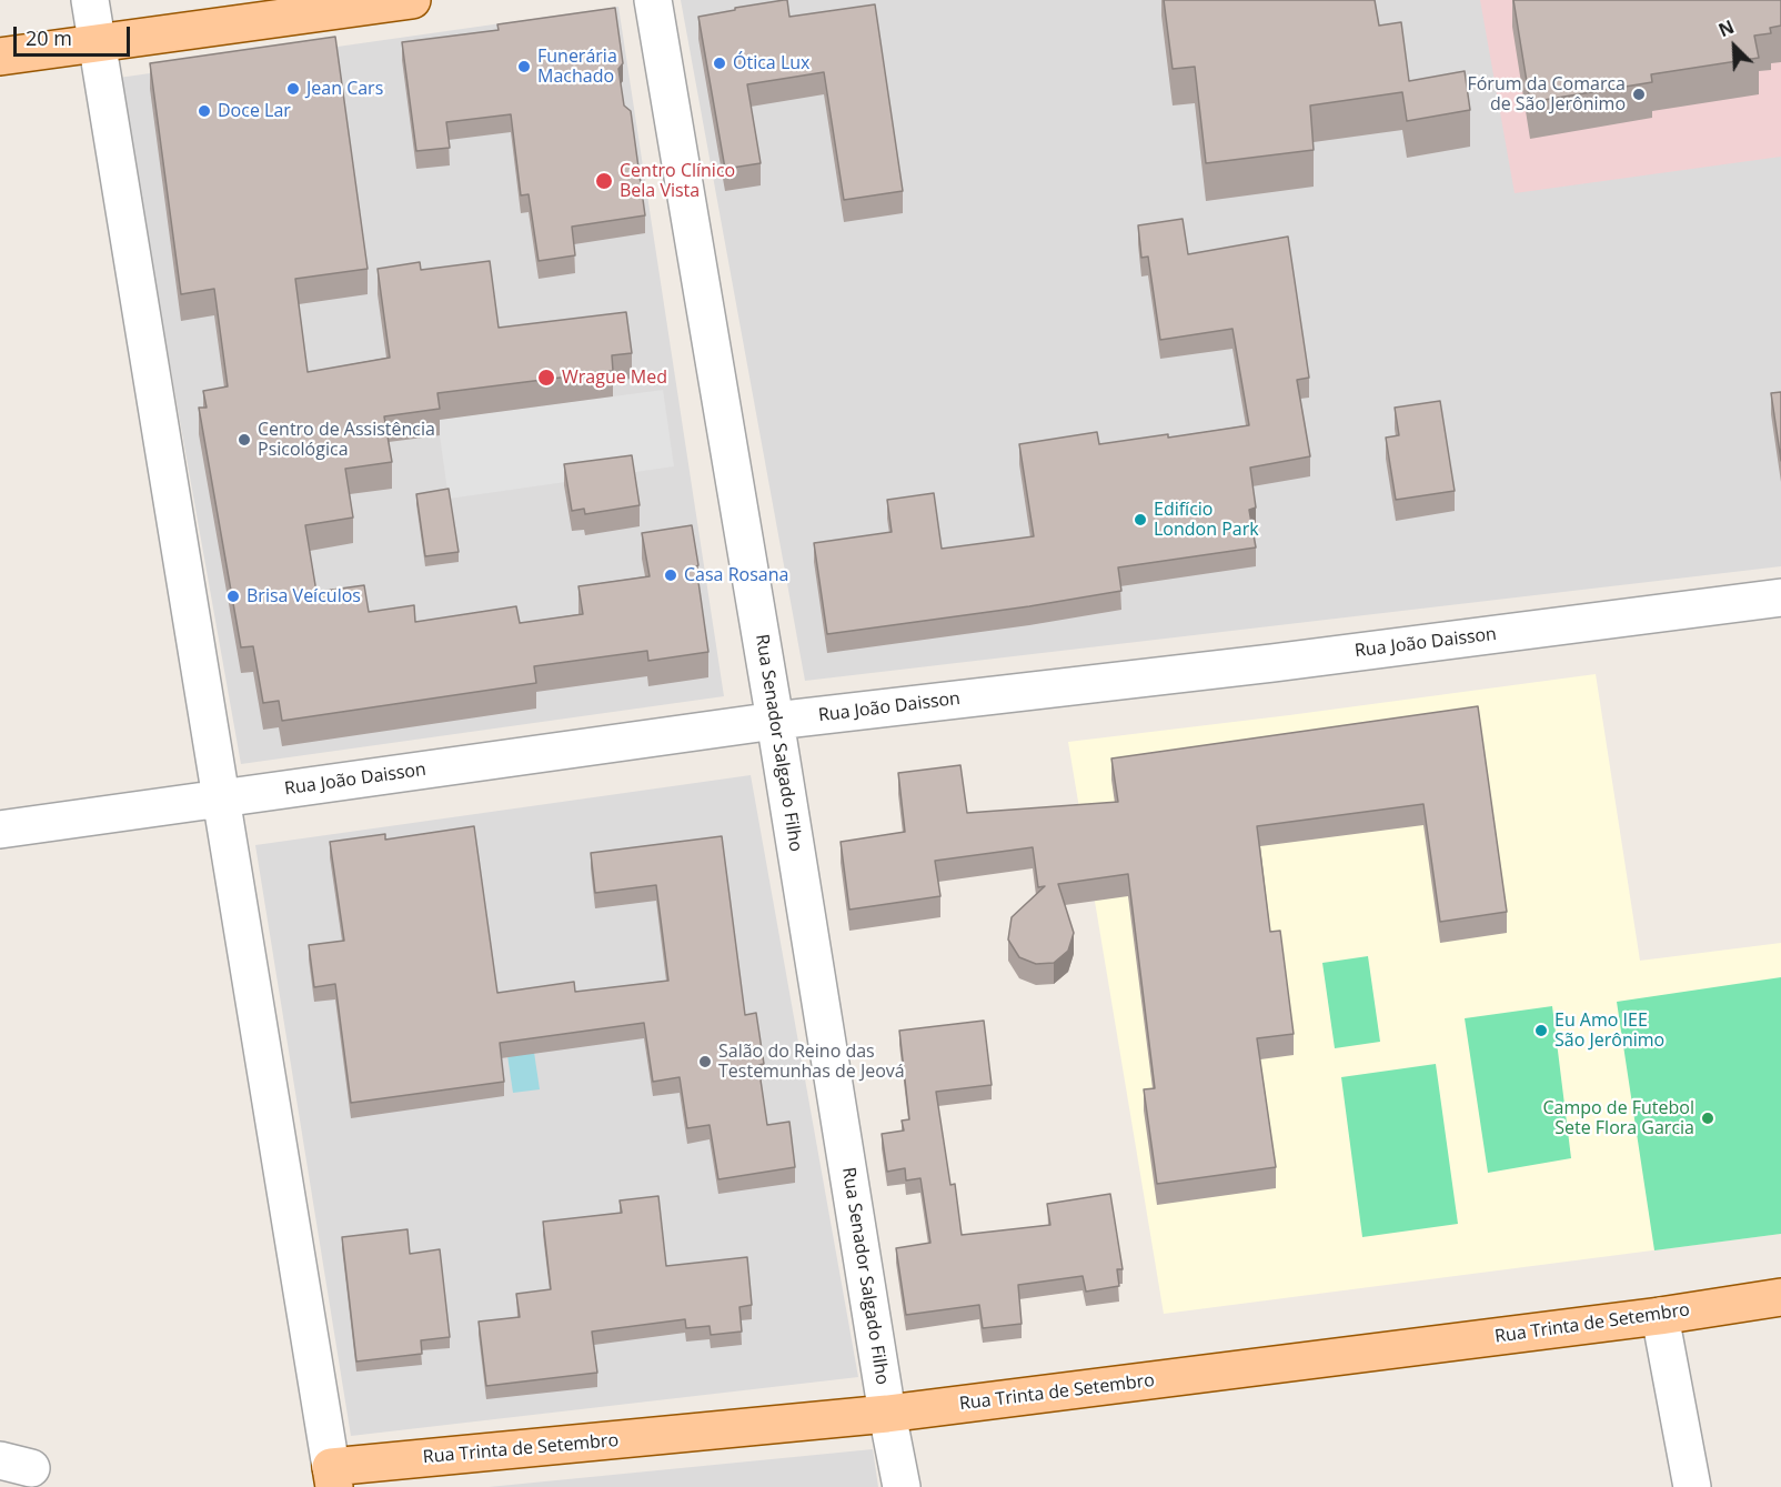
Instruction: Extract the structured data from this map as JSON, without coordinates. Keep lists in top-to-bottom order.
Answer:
{
  "streets": {
    "main road": ["Rua Trinta de Setembro"],
    "street": ["Rua João Daisson", "Rua Senador Salgado Filho"]
  },
  "crossings": [
    ["Rua João Daisson", "Rua Senador Salgado Filho"],
    ["Rua Senador Salgado Filho", "Rua Trinta de Setembro"]
  ],
  "places": [
    "Ótica Lux",
    "Funerária Machado",
    "Jean Cars",
    "Fórum da Comarca de São Jerônimo",
    "Doce Lar",
    "Centro Clínico Bela Vista",
    "Wrague Med",
    "Centro de Assistência Psicológica",
    "Edifício London Park",
    "Casa Rosana",
    "Brisa Veículos",
    "Eu Amo IEE São Jerônimo",
    "Salão do Reino das Testemunhas de Jeová",
    "Campo de Futebol Sete Flora Garcia"
  ],
  "scale_bar": "20 m",
  "north": "top left"
}
